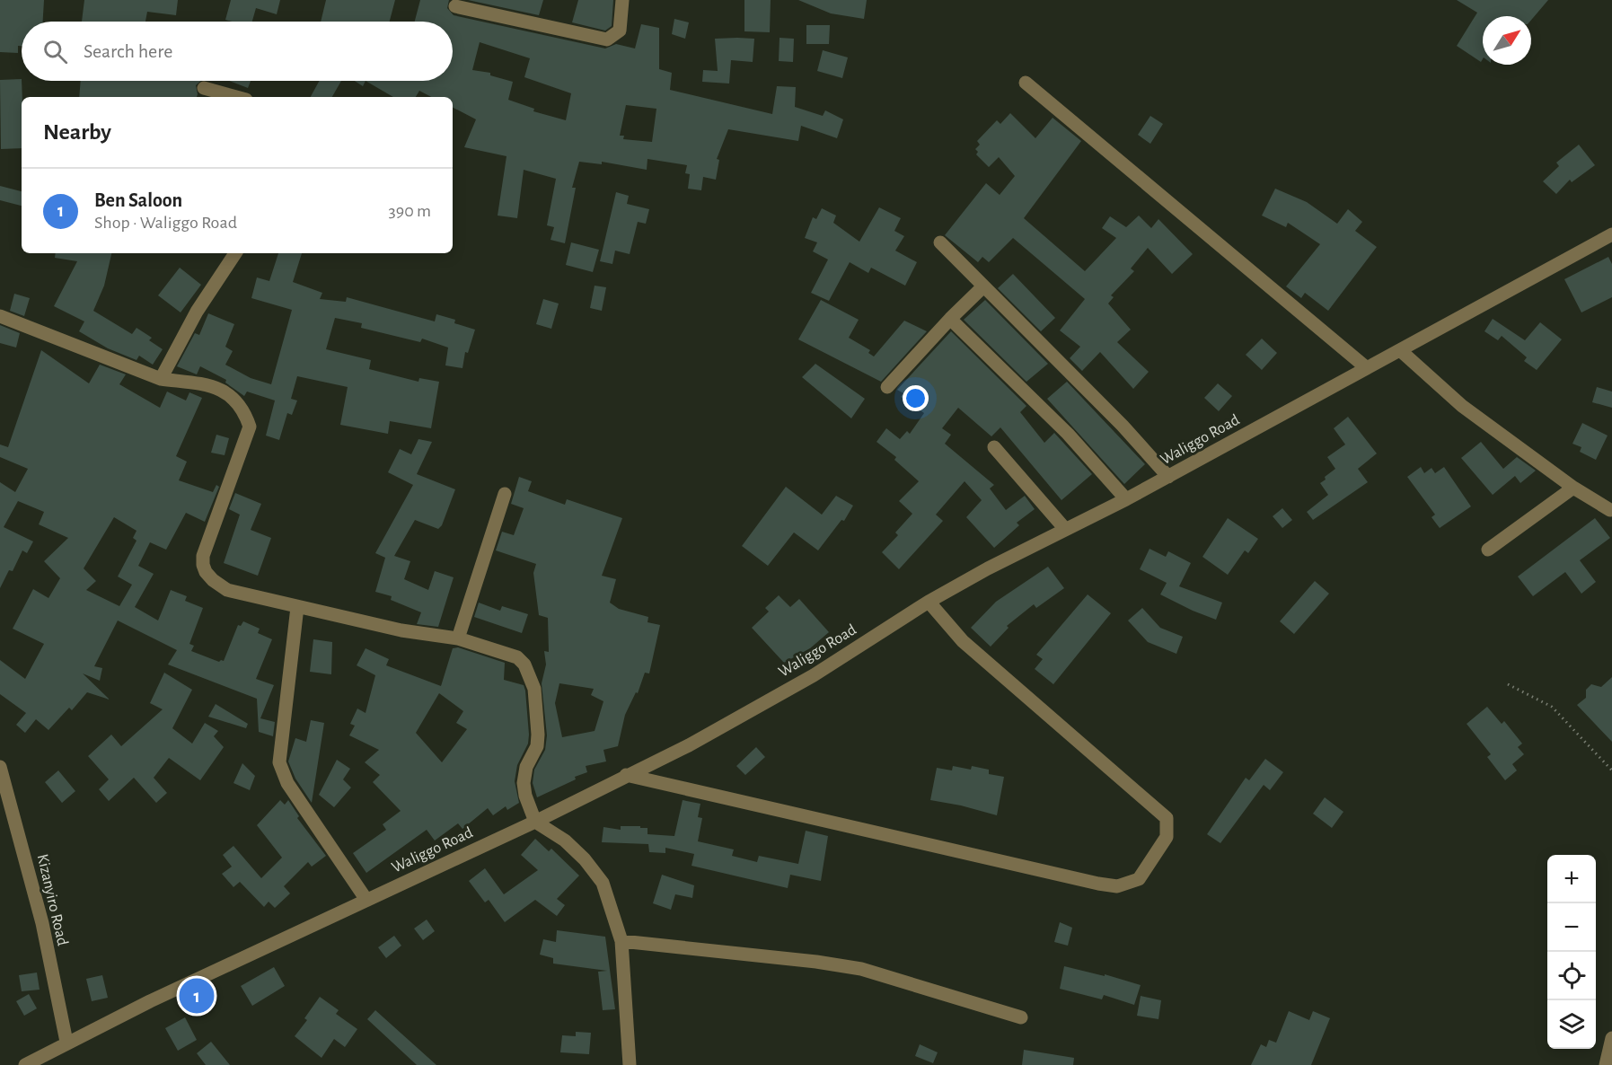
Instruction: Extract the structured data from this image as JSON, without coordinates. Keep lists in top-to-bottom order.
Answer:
{
  "streets": {
    "street": ["Waliggo Road", "Kizanyiro Road"]
  },
  "crossings": [
    ["Waliggo Road", "Kizanyiro Road"]
  ],
  "north": "top right",
  "page": {
    "search": "Search here",
    "heading": "Nearby",
    "list": [
      {
        "mark": "1",
        "name": "Ben Saloon",
        "note": "Shop · Waliggo Road",
        "value": "390 m"
      }
    ],
    "map_buttons": ["+", "−"],
    "pins": "1"
  }
}
